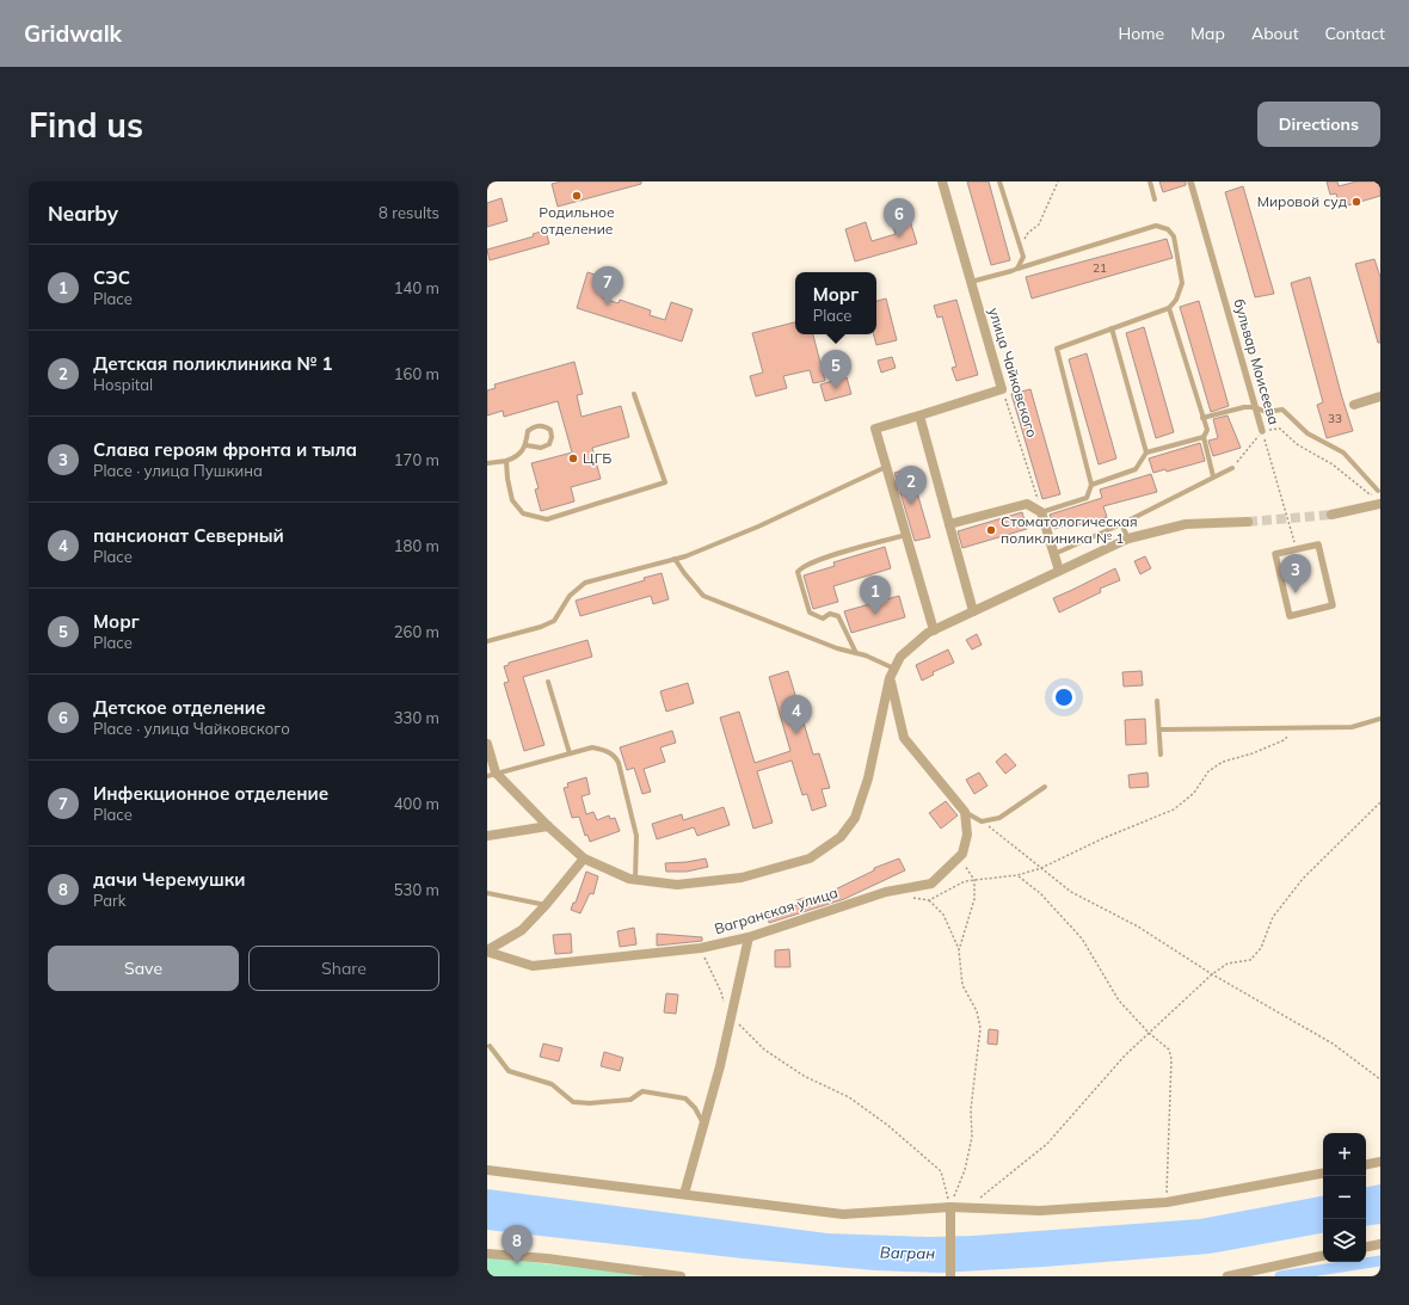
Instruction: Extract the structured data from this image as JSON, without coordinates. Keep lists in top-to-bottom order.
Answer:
{
  "streets": {
    "street": ["бульвар Моисеева", "улица Чайковского", "Вагранская улица"]
  },
  "water": ["Вагран"],
  "places": [
    "Родильное отделение",
    "Мировой суд",
    "ЦГБ",
    "Стоматологическая поликлиника № 1"
  ],
  "house_numbers": ["21", "33"],
  "page": {
    "header": "Gridwalk",
    "nav": [
      "Home",
      "Map",
      "About",
      "Contact"
    ],
    "buttons": [
      "Directions",
      ["Save", "Share"]
    ],
    "title": "Find us",
    "heading": ["Nearby", "8 results"],
    "pins": [
      "6",
      "7",
      "5",
      "2",
      "3",
      "1",
      "4",
      "8"
    ],
    "list": [
      {
        "mark": "1",
        "name": "СЭС",
        "note": "Place",
        "value": "140 m"
      },
      {
        "mark": "2",
        "name": "Детская поликлиника № 1",
        "note": "Hospital",
        "value": "160 m"
      },
      {
        "mark": "3",
        "name": "Слава героям фронта и тыла",
        "note": "Place · улица Пушкина",
        "value": "170 m"
      },
      {
        "mark": "4",
        "name": "пансионат Северный",
        "note": "Place",
        "value": "180 m"
      },
      {
        "mark": "5",
        "name": "Морг",
        "note": "Place",
        "value": "260 m"
      },
      {
        "mark": "6",
        "name": "Детское отделение",
        "note": "Place · улица Чайковского",
        "value": "330 m"
      },
      {
        "mark": "7",
        "name": "Инфекционное отделение",
        "note": "Place",
        "value": "400 m"
      },
      {
        "mark": "8",
        "name": "дачи Черемушки",
        "note": "Park",
        "value": "530 m"
      }
    ],
    "popup": ["Морг", "Place"],
    "map_buttons": ["+", "−"]
  }
}
